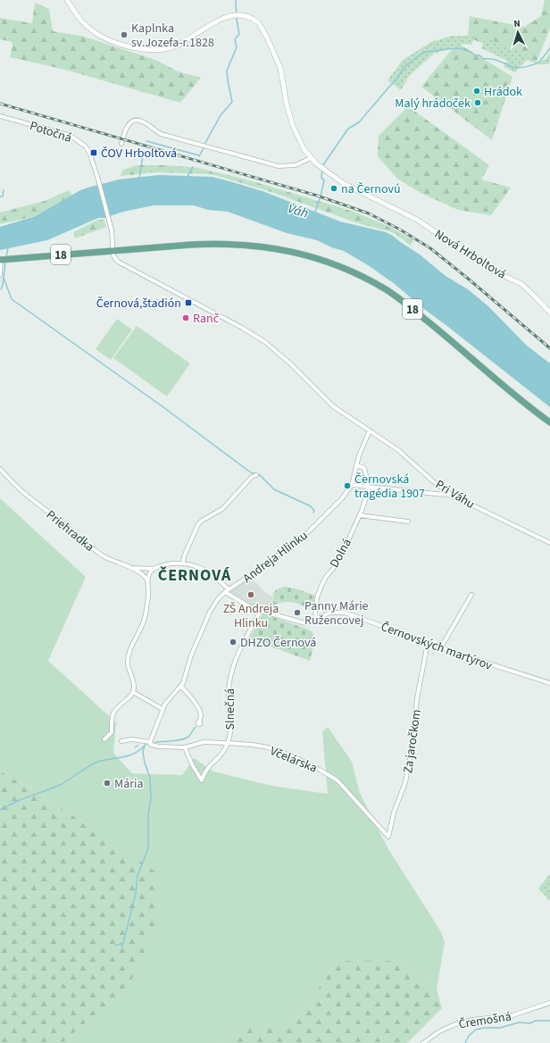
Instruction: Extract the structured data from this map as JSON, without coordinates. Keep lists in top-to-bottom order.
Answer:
{
  "streets": {
    "main road": ["18"],
    "street": [
      "Potočná",
      "Nová Hrboltová",
      "Pri Váhu",
      "Priehradka",
      "Dolná",
      "Andreja Hlinku",
      "Černovských martýrov",
      "Slnečná",
      "Za jaročkom",
      "Včelárska",
      "Čremošná"
    ]
  },
  "crossings": [
    ["Potočná", "18"],
    ["Potočná", "Pri Váhu"],
    ["18", "Pri Váhu"],
    ["Pri Váhu", "Andreja Hlinku"],
    ["Dolná", "Černovských martýrov"],
    ["Andreja Hlinku", "Černovských martýrov"],
    ["Černovských martýrov", "Slnečná"],
    ["Černovských martýrov", "Za jaročkom"],
    ["Slnečná", "Včelárska"],
    ["Za jaročkom", "Včelárska"]
  ],
  "districts": ["ČERNOVÁ"],
  "water": ["Váh"],
  "places": {
    "other": [
      "Kaplnka sv.Jozefa-r.1828",
      "Hrádok",
      "Malý hrádoček",
      "na Černovú",
      "Ranč",
      "Černovská tragédia 1907",
      "ZŠ Andreja Hlinku",
      "Panny Márie Ružencovej",
      "DHZO Černová",
      "Mária"
    ],
    "transit": ["ČOV Hrboltová", "Černová,štadión"]
  },
  "north": "top"
}
